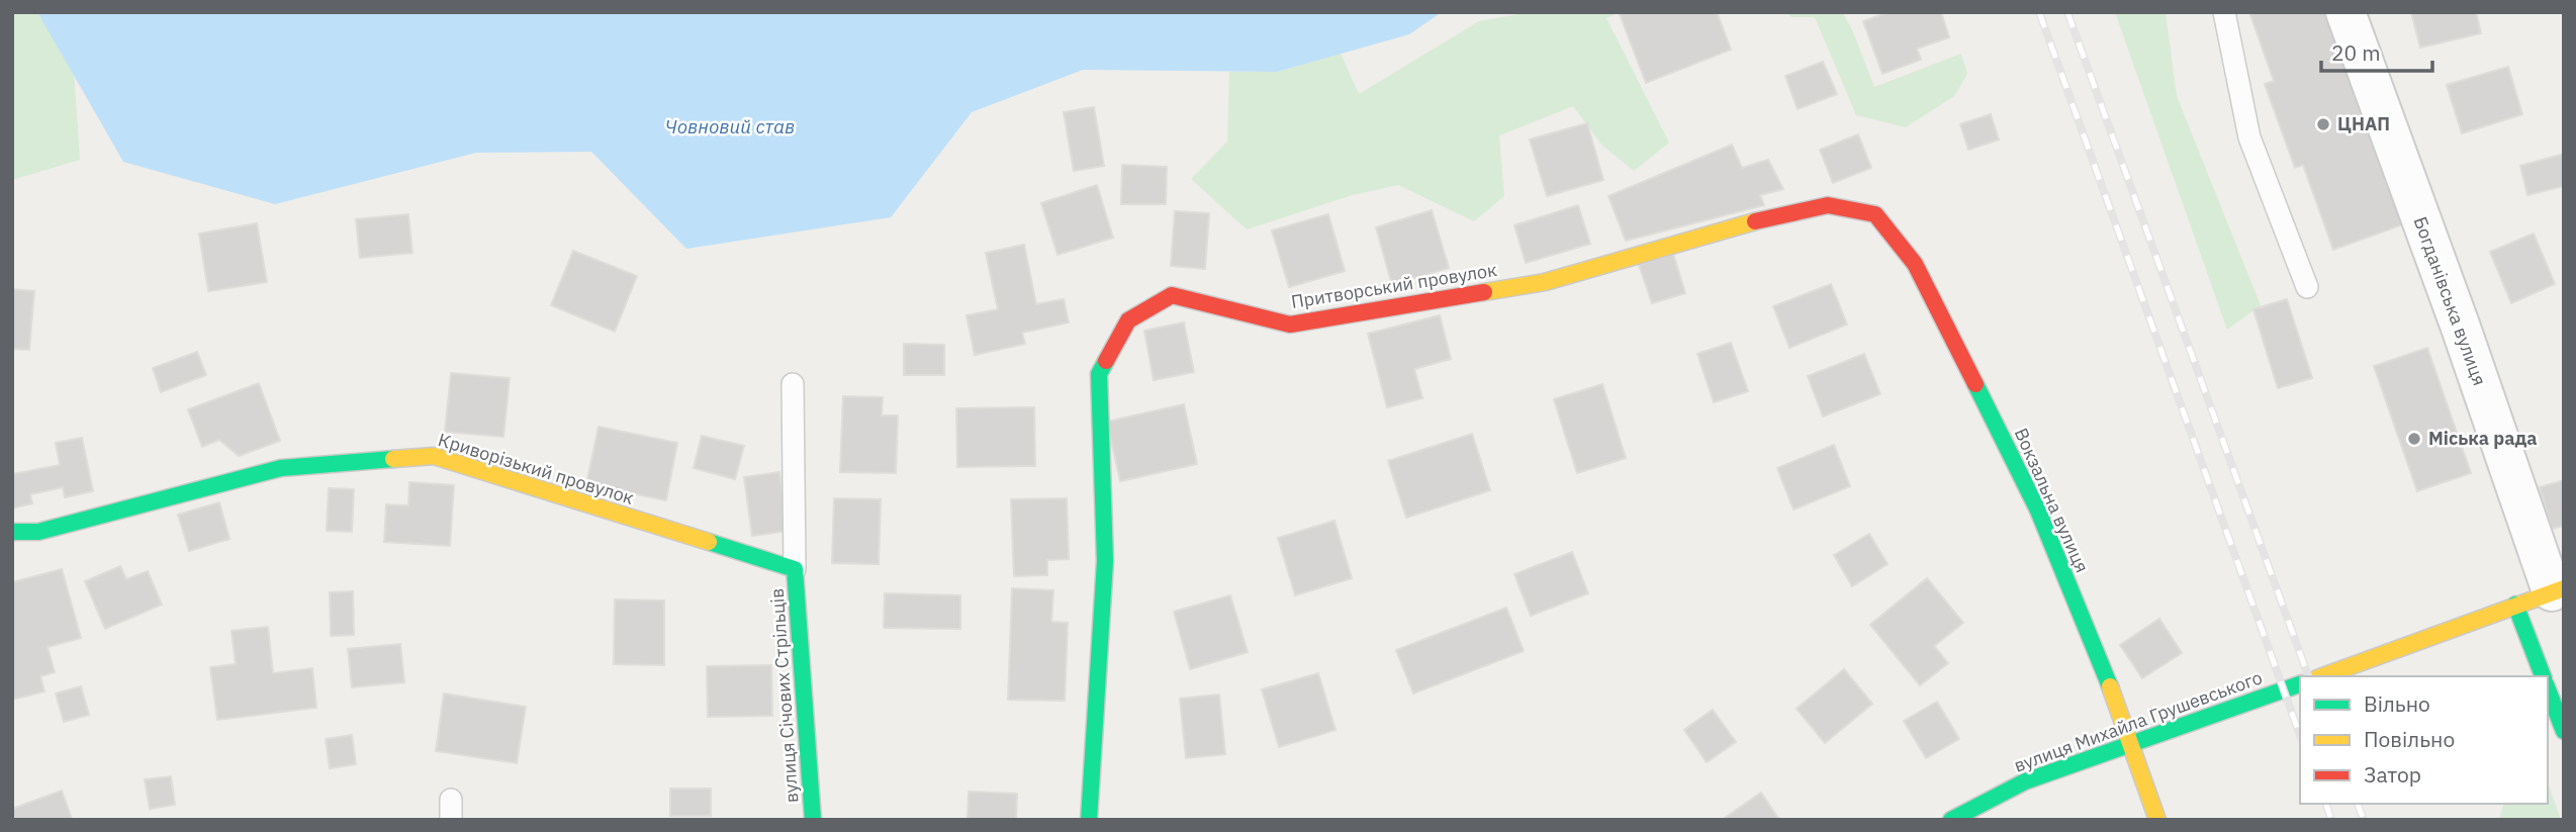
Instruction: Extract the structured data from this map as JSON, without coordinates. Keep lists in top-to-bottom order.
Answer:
{
  "streets": {
    "street": [
      "Притворський провулок",
      "Богданівська вулиця",
      "Криворізький провулок",
      "Вокзальна вулиця",
      "вулиця Січових Стрільців",
      "вулиця Михайла Грушевського"
    ]
  },
  "crossings": [
    ["Притворський провулок", "Вокзальна вулиця"],
    ["Криворізький провулок", "вулиця Січових Стрільців"],
    ["Вокзальна вулиця", "вулиця Михайла Грушевського"]
  ],
  "water": ["Човновий став"],
  "places": ["ЦНАП", "Міська рада"],
  "legend": ["Вільно", "Повільно", "Затор"],
  "scale_bar": "20 m"
}
